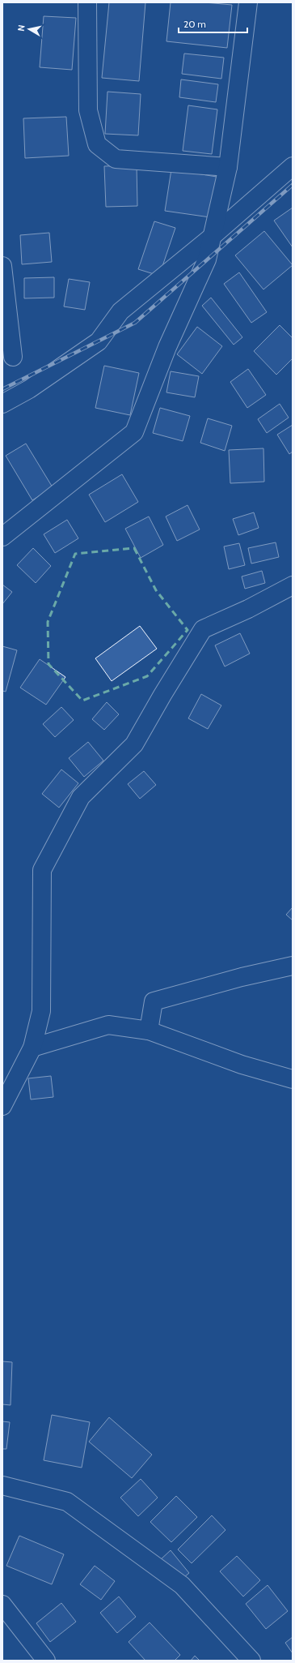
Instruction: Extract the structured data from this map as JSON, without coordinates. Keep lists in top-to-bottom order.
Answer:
{
  "scale_bar": "20 m",
  "north": "left"
}
